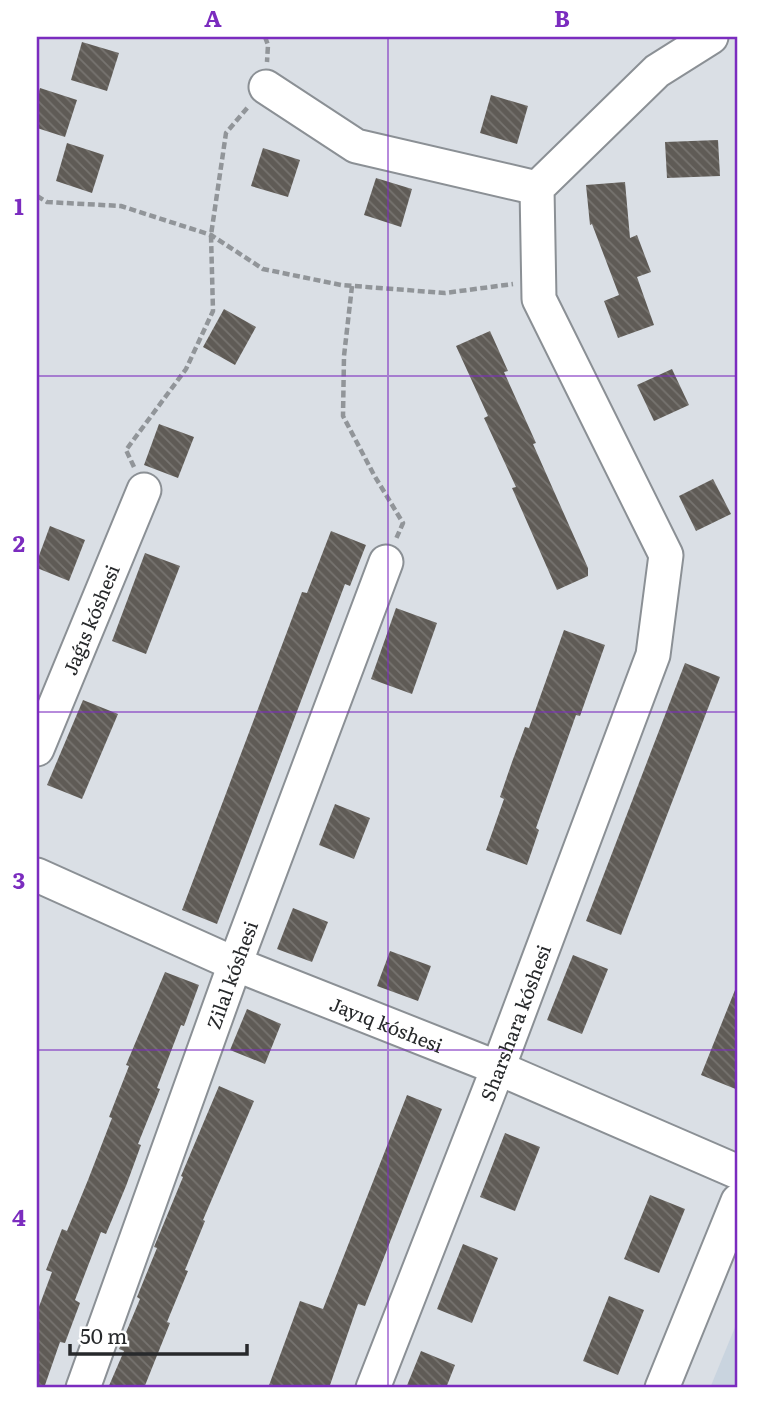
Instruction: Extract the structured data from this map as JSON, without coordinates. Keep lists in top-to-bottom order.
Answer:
{
  "streets": {
    "street": [
      "Jaǵıs kóshesi",
      "Zilal kóshesi",
      "Sharshara kóshesi",
      "Jayıq kóshesi"
    ]
  },
  "crossings": [
    ["Zilal kóshesi", "Jayıq kóshesi"],
    ["Sharshara kóshesi", "Jayıq kóshesi"]
  ],
  "scale_bar": "50 m",
  "grid": {
    "columns": ["A", "B"],
    "rows": [
      "1",
      "2",
      "3",
      "4"
    ]
  }
}
